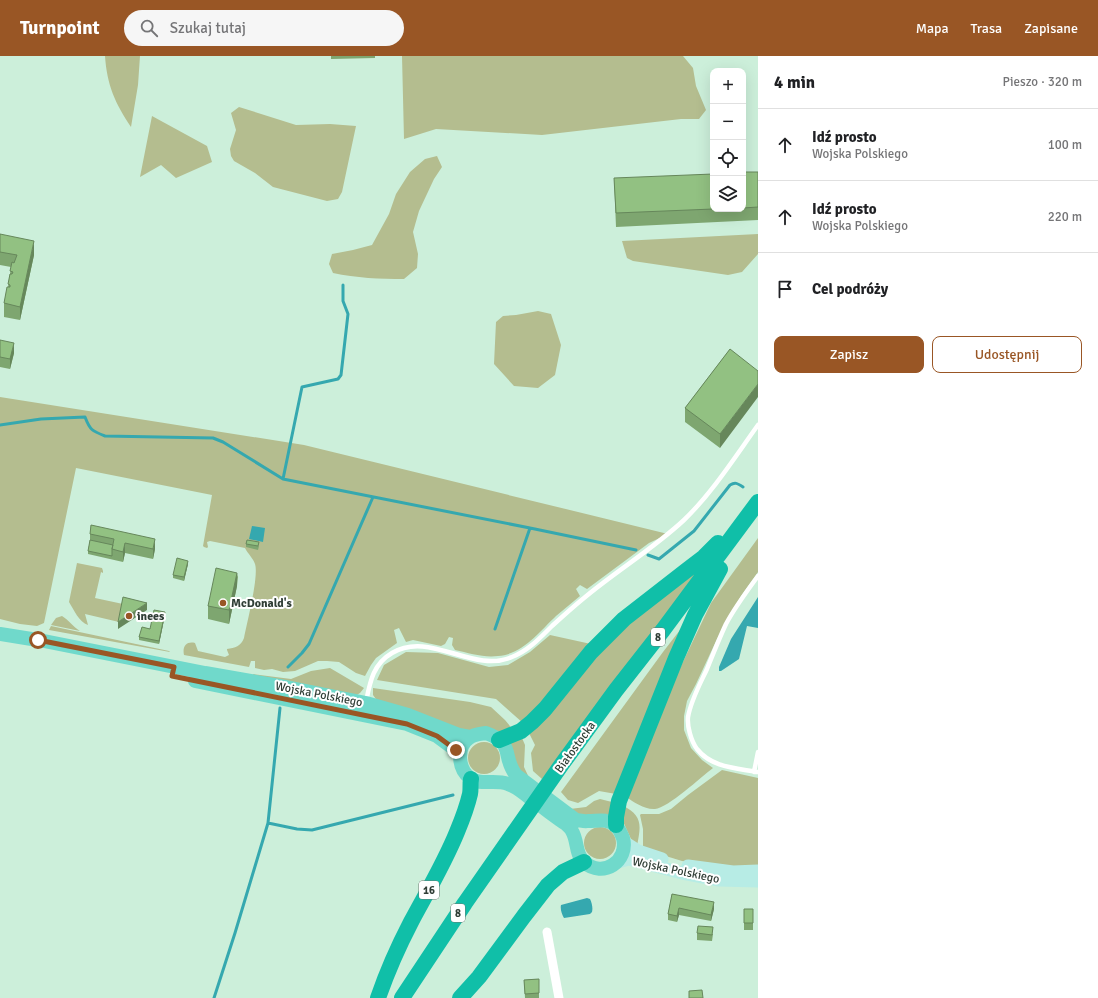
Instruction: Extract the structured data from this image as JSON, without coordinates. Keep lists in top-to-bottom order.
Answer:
{
  "streets": {
    "highway": ["8", "Białostocka", "16"],
    "main road": ["Wojska Polskiego"]
  },
  "places": ["McDonald's", "inees"],
  "page": {
    "header": "Turnpoint",
    "search": "Szukaj tutaj",
    "nav": ["Mapa", "Trasa", "Zapisane"],
    "heading": ["4 min", "Pieszo · 320 m"],
    "map_buttons": ["+", "−"],
    "list": [
      ["Idź prosto", "Wojska Polskiego", "100 m"],
      ["Idź prosto", "Wojska Polskiego", "220 m"],
      "Cel podróży"
    ],
    "buttons": ["Zapisz", "Udostępnij"]
  }
}
